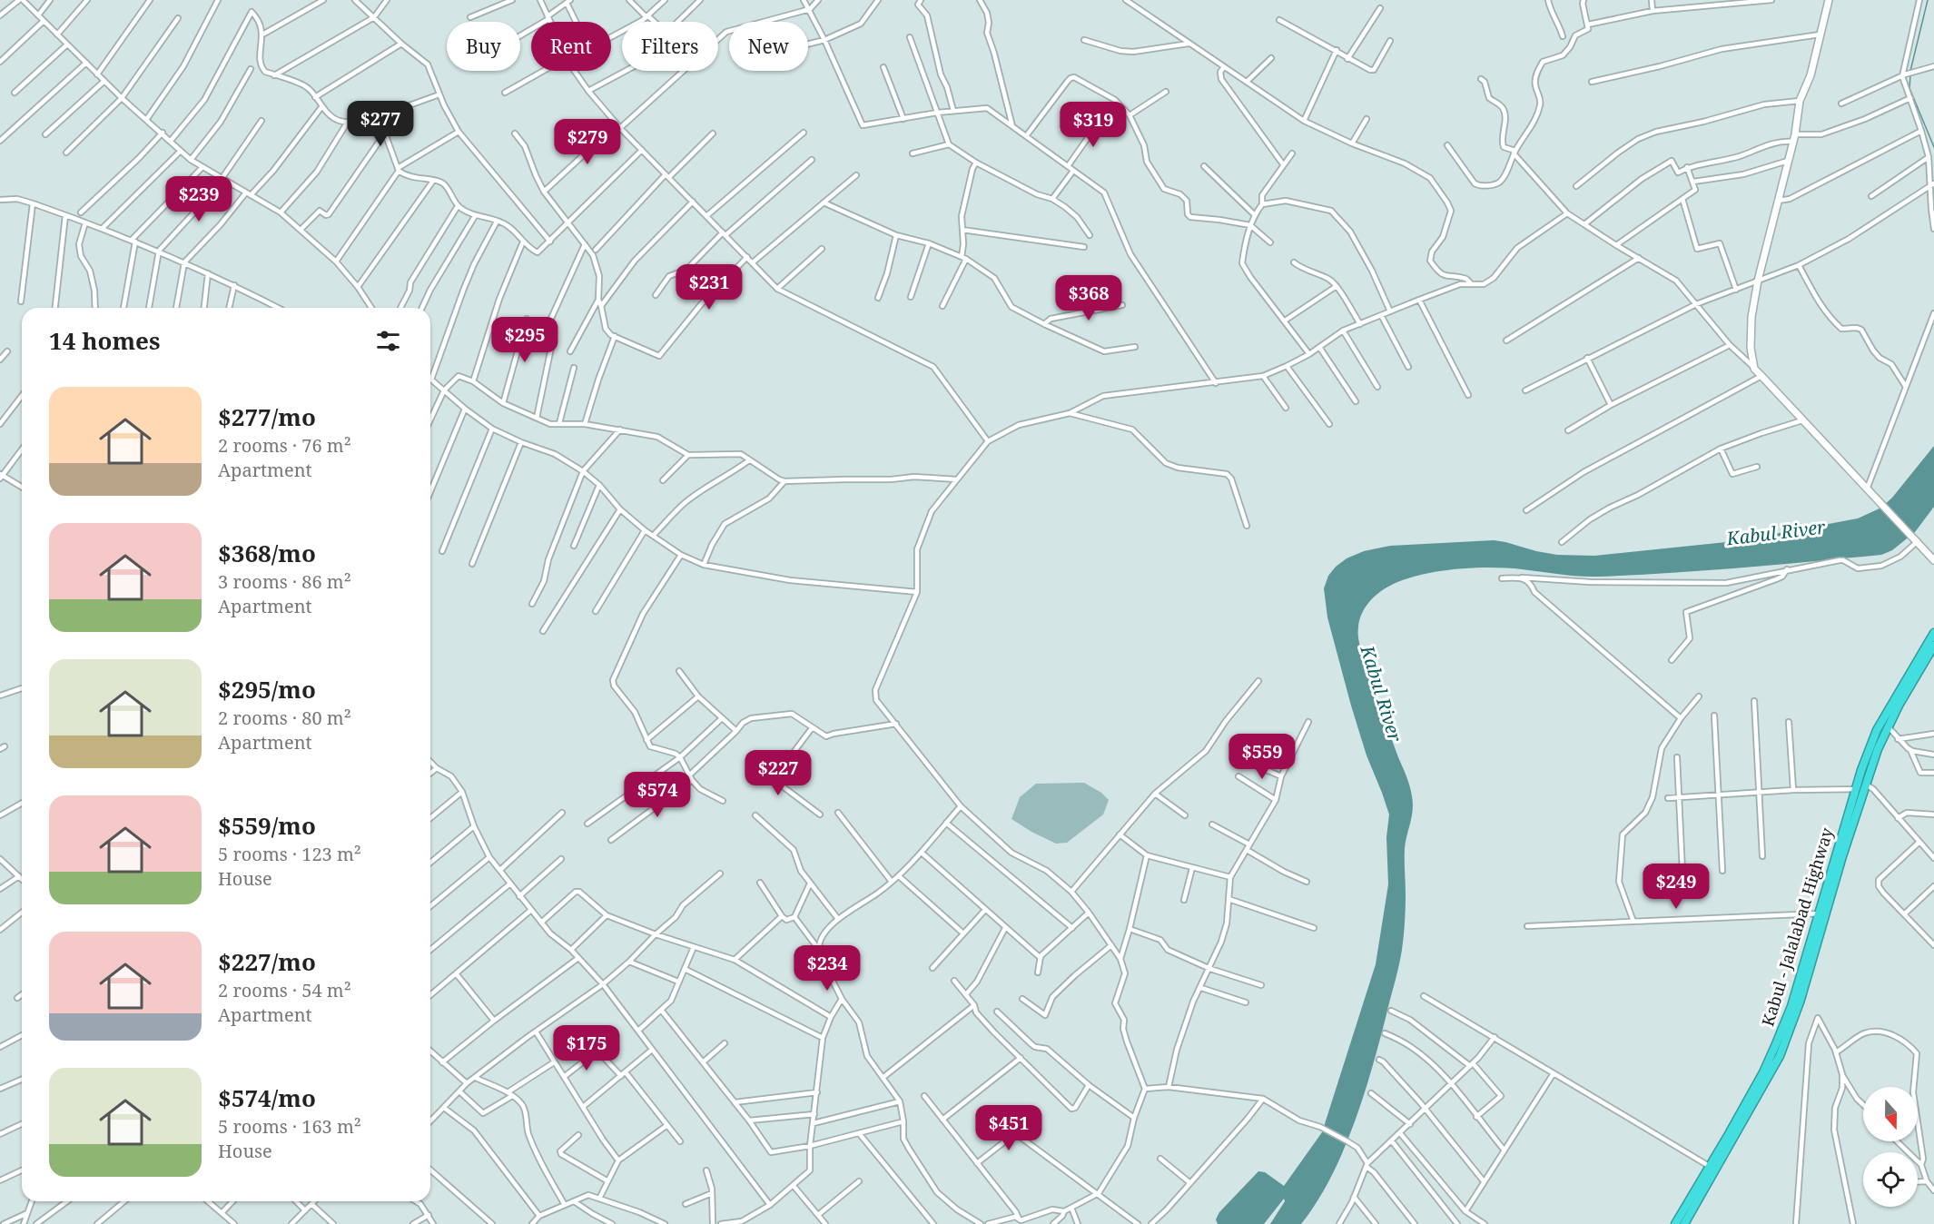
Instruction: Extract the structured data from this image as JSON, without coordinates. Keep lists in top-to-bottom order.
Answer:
{
  "streets": {
    "highway": ["Kabul - Jalalabad Highway"]
  },
  "water": ["Kabul River"],
  "north": "bottom",
  "page": {
    "chip": [
      "Buy",
      "Rent",
      "Filters",
      "New"
    ],
    "price": [
      "$277",
      "$319",
      "$279",
      "$239",
      "$231",
      "$368",
      "$295",
      "$559",
      "$227",
      "$574",
      "$249",
      "$234",
      "$175",
      "$451"
    ],
    "heading": "14 homes",
    "list": [
      {
        "name": "$277/mo",
        "note": "2 rooms · 76 m² · Apartment"
      },
      {
        "name": "$368/mo",
        "note": "3 rooms · 86 m² · Apartment"
      },
      {
        "name": "$295/mo",
        "note": "2 rooms · 80 m² · Apartment"
      },
      {
        "name": "$559/mo",
        "note": "5 rooms · 123 m² · House"
      },
      {
        "name": "$227/mo",
        "note": "2 rooms · 54 m² · Apartment"
      },
      {
        "name": "$574/mo",
        "note": "5 rooms · 163 m² · House"
      }
    ]
  }
}
